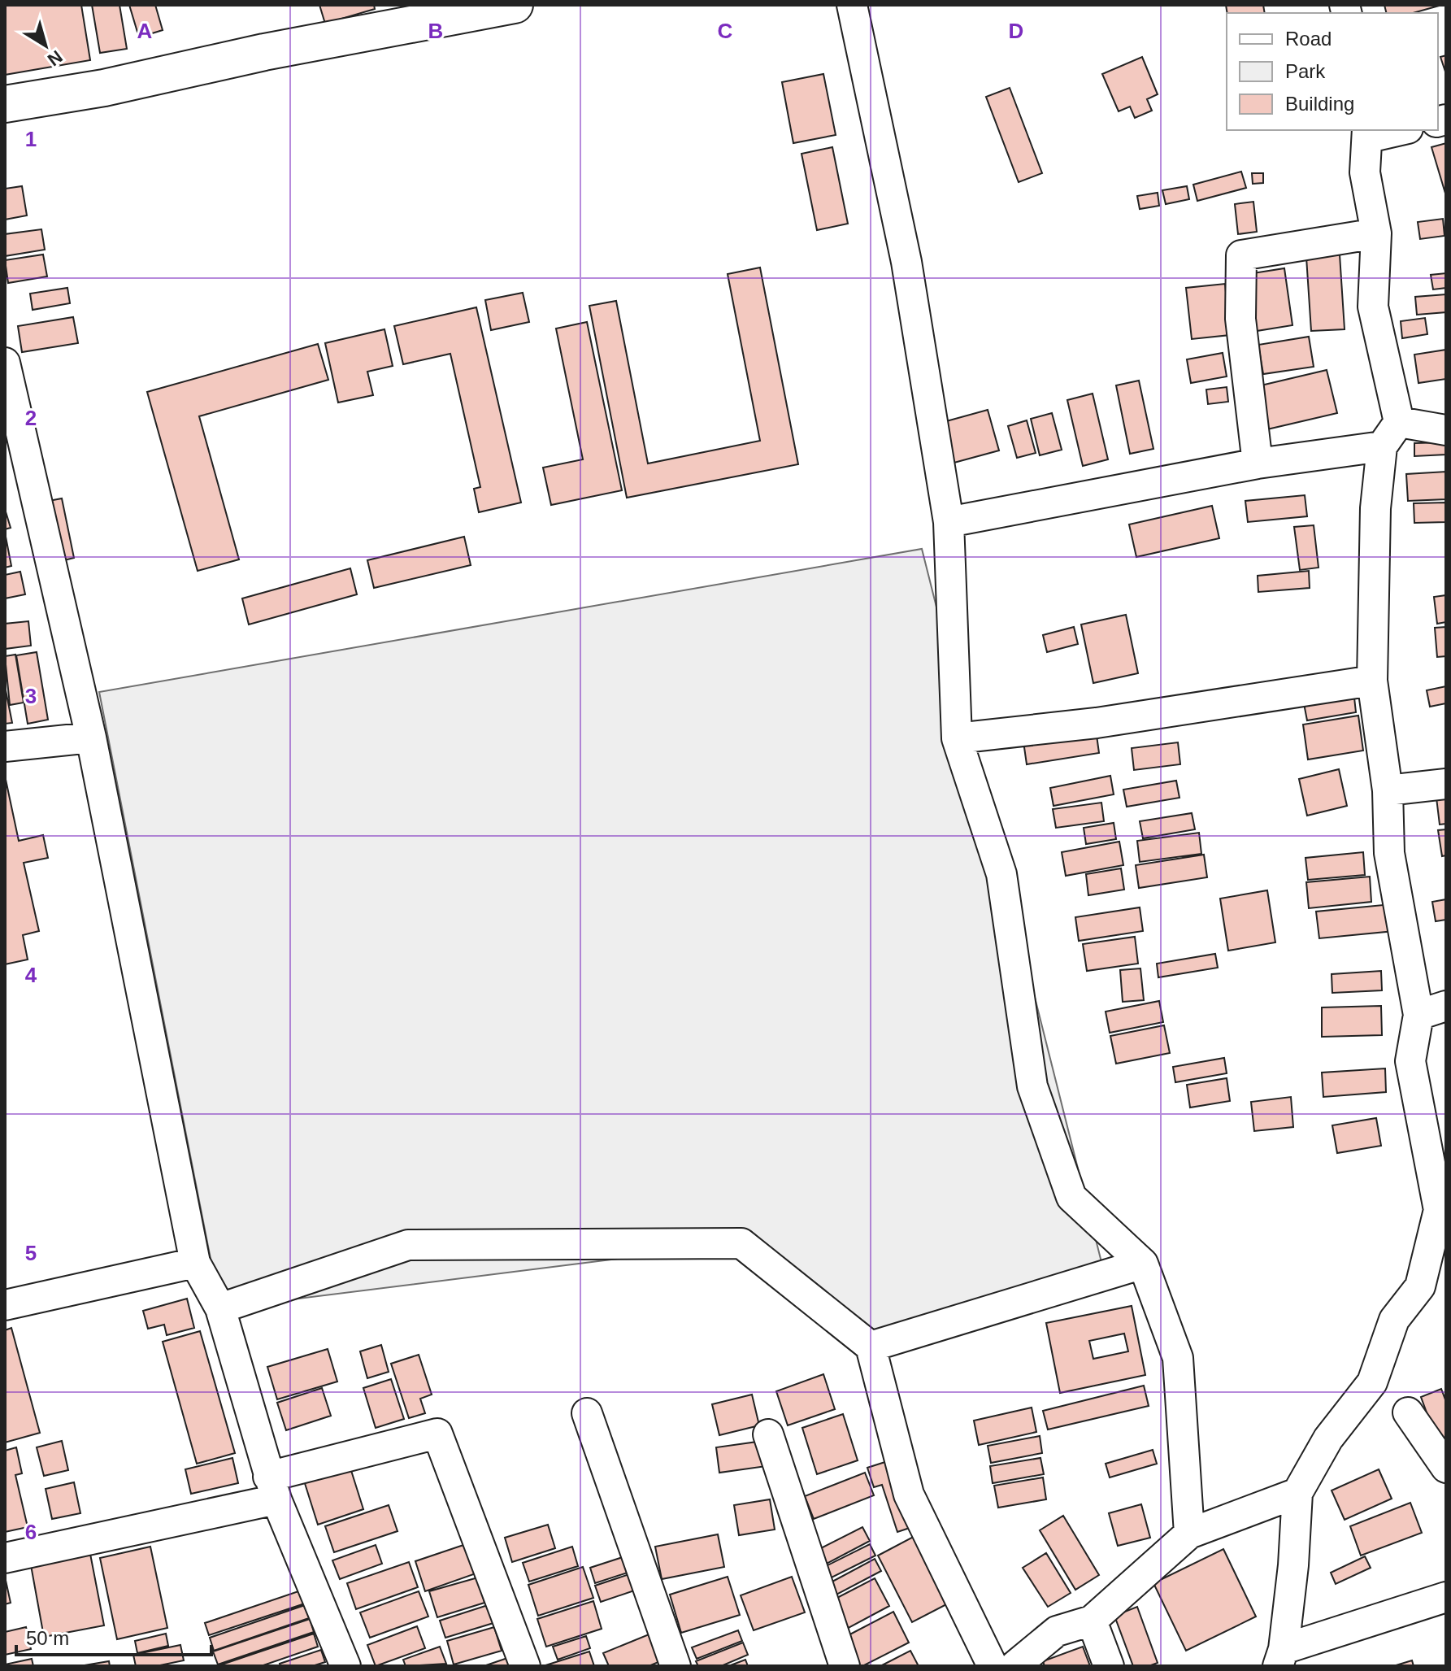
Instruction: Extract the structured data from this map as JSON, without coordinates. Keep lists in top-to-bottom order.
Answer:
{
  "legend": ["Road", "Park", "Building"],
  "scale_bar": "50 m",
  "north": "bottom right",
  "grid": {
    "columns": [
      "A",
      "B",
      "C",
      "D"
    ],
    "rows": [
      "1",
      "2",
      "3",
      "4",
      "5",
      "6"
    ]
  }
}
